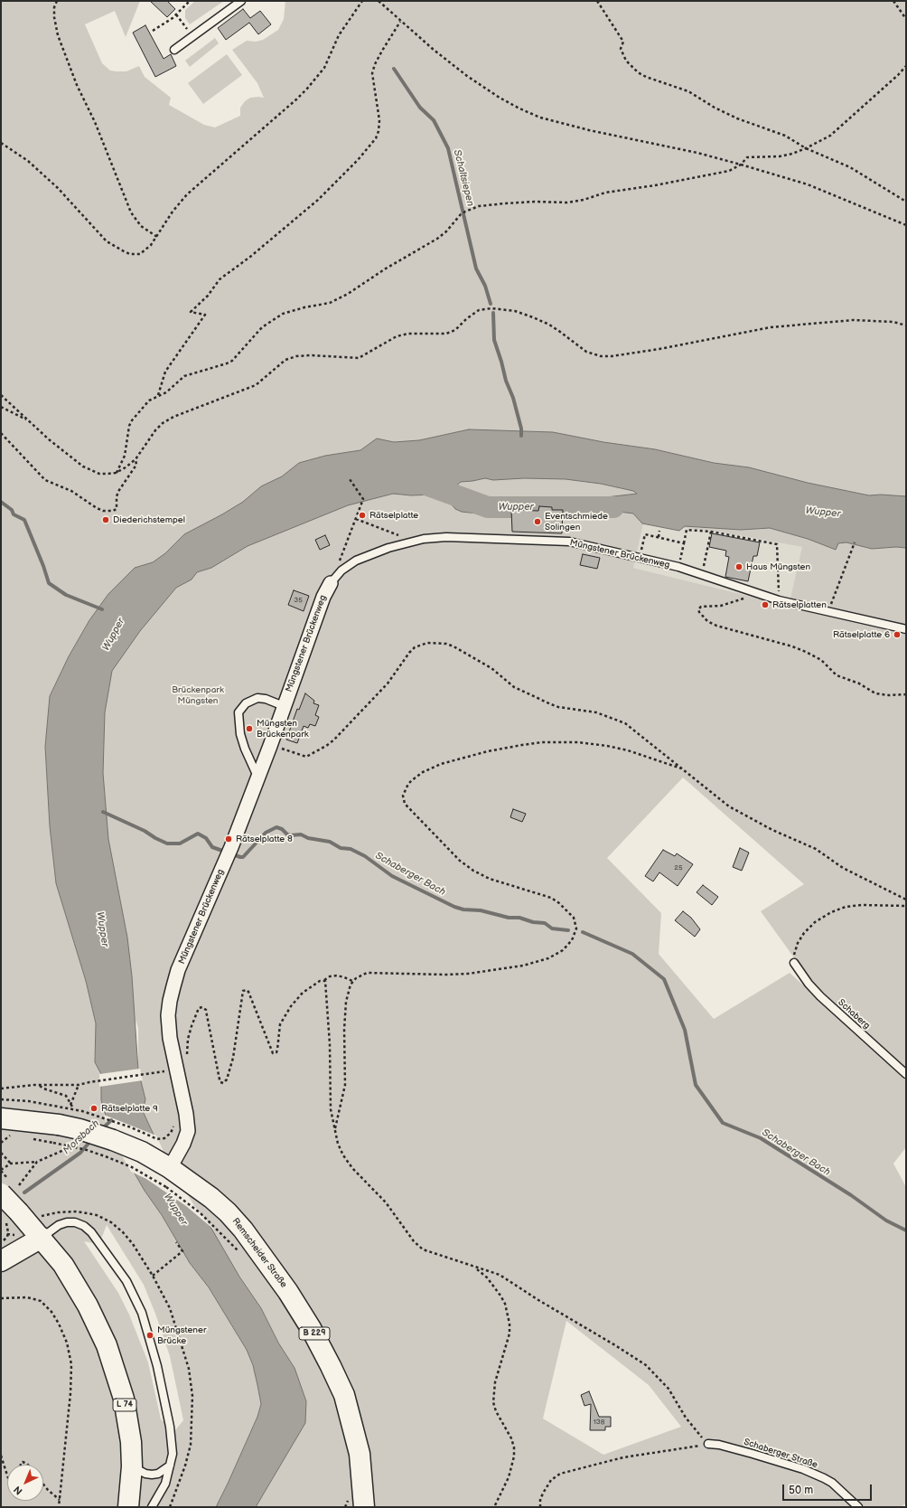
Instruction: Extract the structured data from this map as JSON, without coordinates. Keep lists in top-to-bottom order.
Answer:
{
  "streets": {
    "main road": ["Remscheider Straße", "B 229", "L 74"],
    "street": ["Müngstener Brückenweg"],
    "lane": ["Schaberg", "Schaberger Straße"]
  },
  "crossings": [
    ["Müngstener Brückenweg", "Remscheider Straße"]
  ],
  "water": [
    "Schaltsiepen",
    "Wupper",
    "Schaberger Bach",
    "Morsbach"
  ],
  "parks": ["Brückenpark Müngsten"],
  "places": [
    "Rätselplatte",
    "Diederichstempel",
    "Eventschmiede Solingen",
    "Haus Müngsten",
    "Rätselplatten",
    "Rätselplatte 6",
    "Müngsten Brückenpark",
    "Rätselplatte 8",
    "Rätselplatte 9",
    "Müngstener Brücke"
  ],
  "house_numbers": ["35", "25", "138"],
  "scale_bar": "50 m",
  "north": "bottom left"
}
